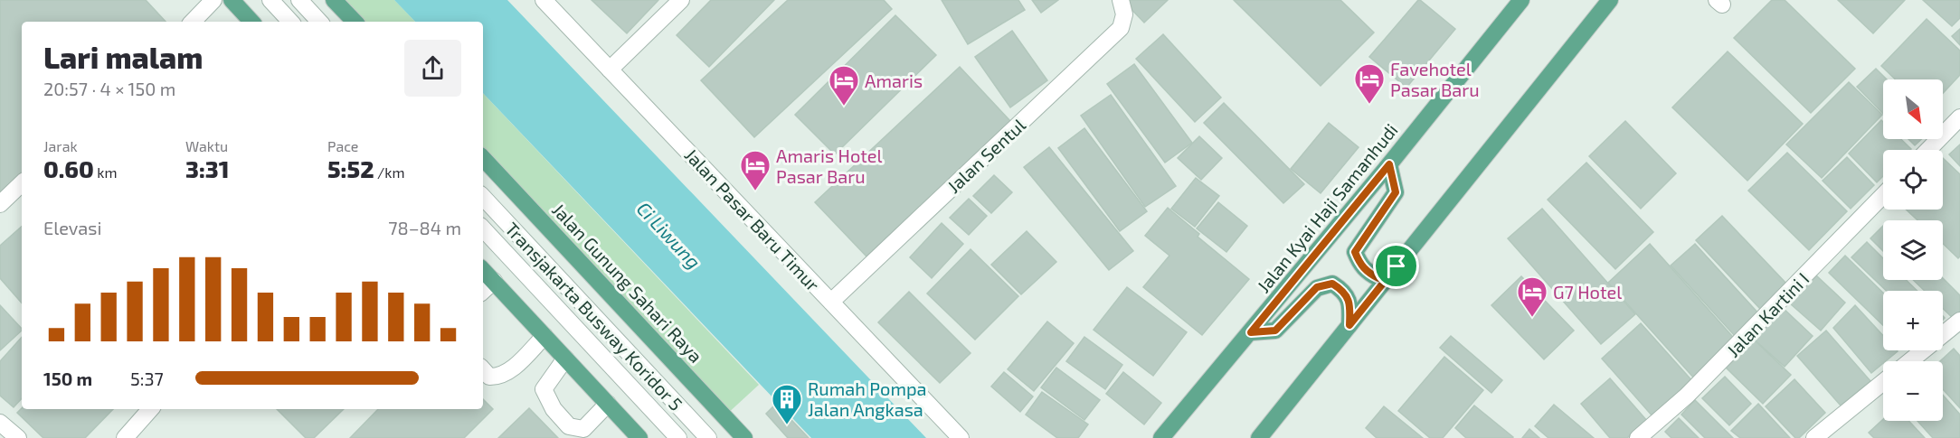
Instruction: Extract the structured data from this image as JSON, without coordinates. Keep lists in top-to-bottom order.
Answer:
{
  "streets": {
    "main road": ["Jalan Kyai Haji Samanhudi", "Jalan Gunung Sahari Raya"],
    "street": [
      "Jalan Sentul",
      "Jalan Pasar Baru Timur",
      "Jalan Kartini I",
      "Transjakarta Busway Koridor 5"
    ]
  },
  "crossings": [
    ["Jalan Sentul", "Jalan Pasar Baru Timur"]
  ],
  "water": ["Ci Liwung"],
  "places": {
    "hotel": [
      "Favehotel Pasar Baru",
      "Amaris",
      "Amaris Hotel Pasar Baru",
      "G7 Hotel"
    ],
    "building": ["Rumah Pompa Jalan Angkasa"]
  },
  "north": "bottom right",
  "page": {
    "heading": ["Lari malam", "20:57 · 4 × 150 m"],
    "map_buttons": ["+", "−"],
    "stats": [
      ["Jarak", "0.60 km"],
      ["Waktu", "3:31"],
      ["Pace", "5:52 /km"]
    ],
    "chart": ["Elevasi", "78–84 m"],
    "list": [
      {
        "name": "150 m",
        "note": "5:37"
      }
    ]
  }
}
